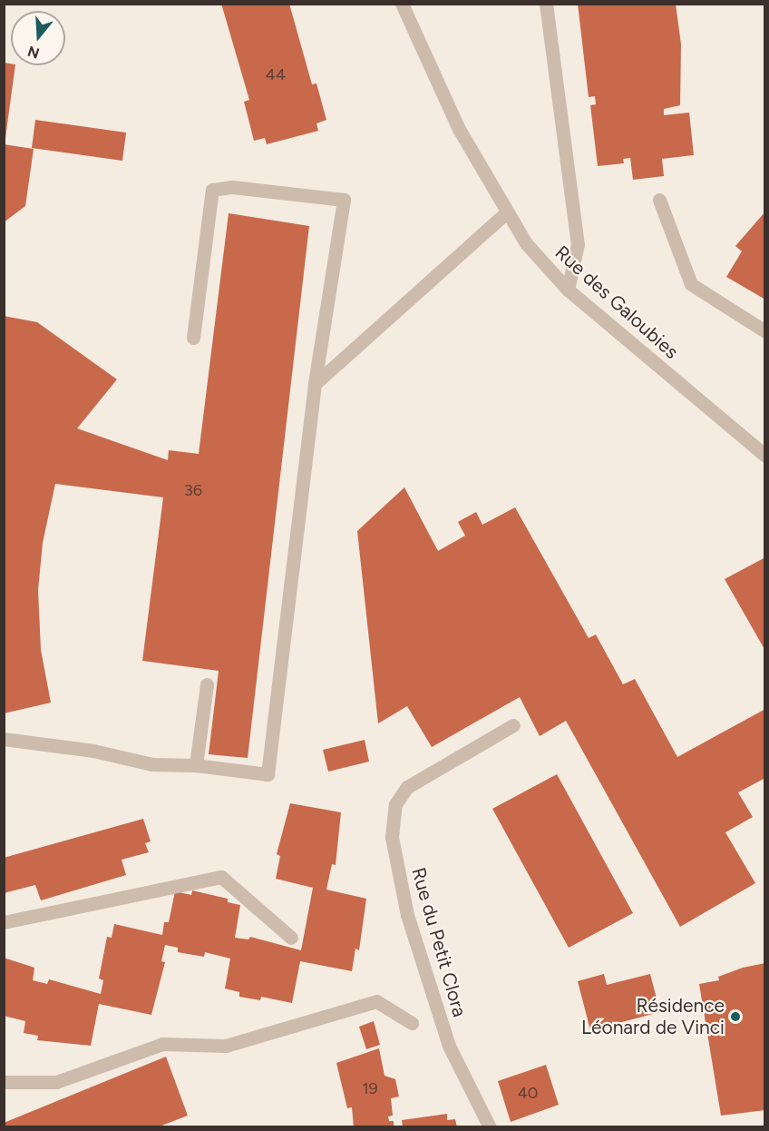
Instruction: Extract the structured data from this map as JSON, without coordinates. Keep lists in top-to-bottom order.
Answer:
{
  "streets": {
    "street": ["Rue des Galoubies", "Rue du Petit Clora"]
  },
  "places": ["Résidence Léonard de Vinci"],
  "house_numbers": [
    "44",
    "36",
    "19",
    "40"
  ],
  "north": "bottom"
}
